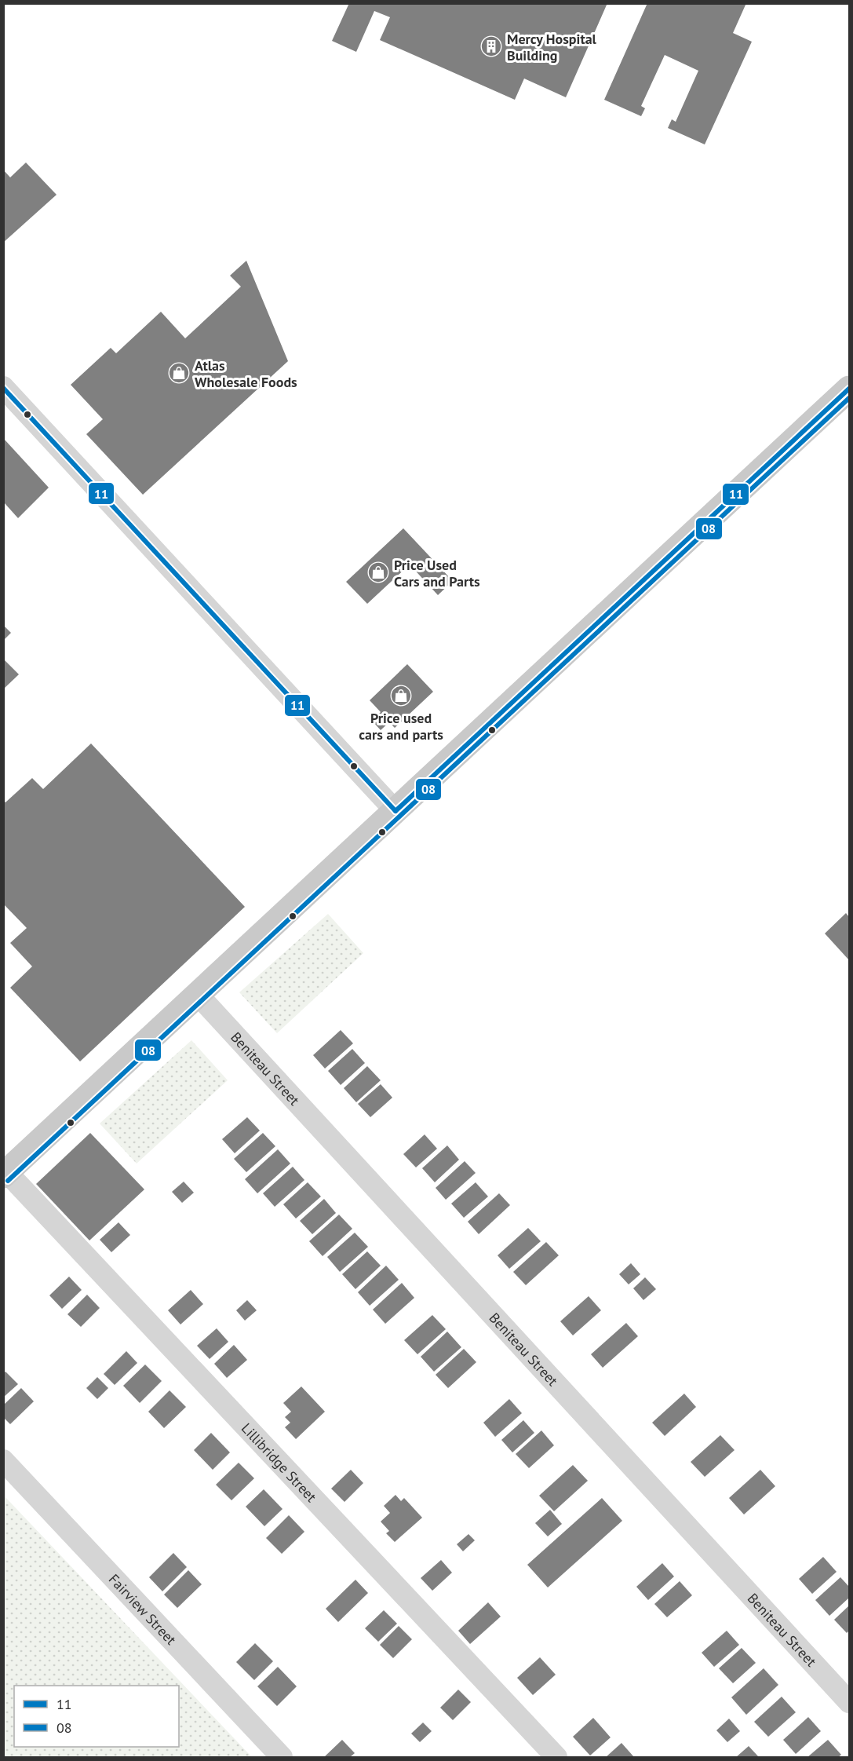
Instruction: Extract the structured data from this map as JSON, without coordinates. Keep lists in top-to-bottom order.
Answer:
{
  "streets": {
    "street": ["Beniteau Street", "Lillibridge Street", "Fairview Street"]
  },
  "places": {
    "building": ["Mercy Hospital Building"],
    "shop": ["Atlas Wholesale Foods", "Price Used Cars and Parts", "Price used cars and parts"]
  },
  "lines": ["transit line 11", "transit line 08"],
  "legend": ["11", "08"]
}
